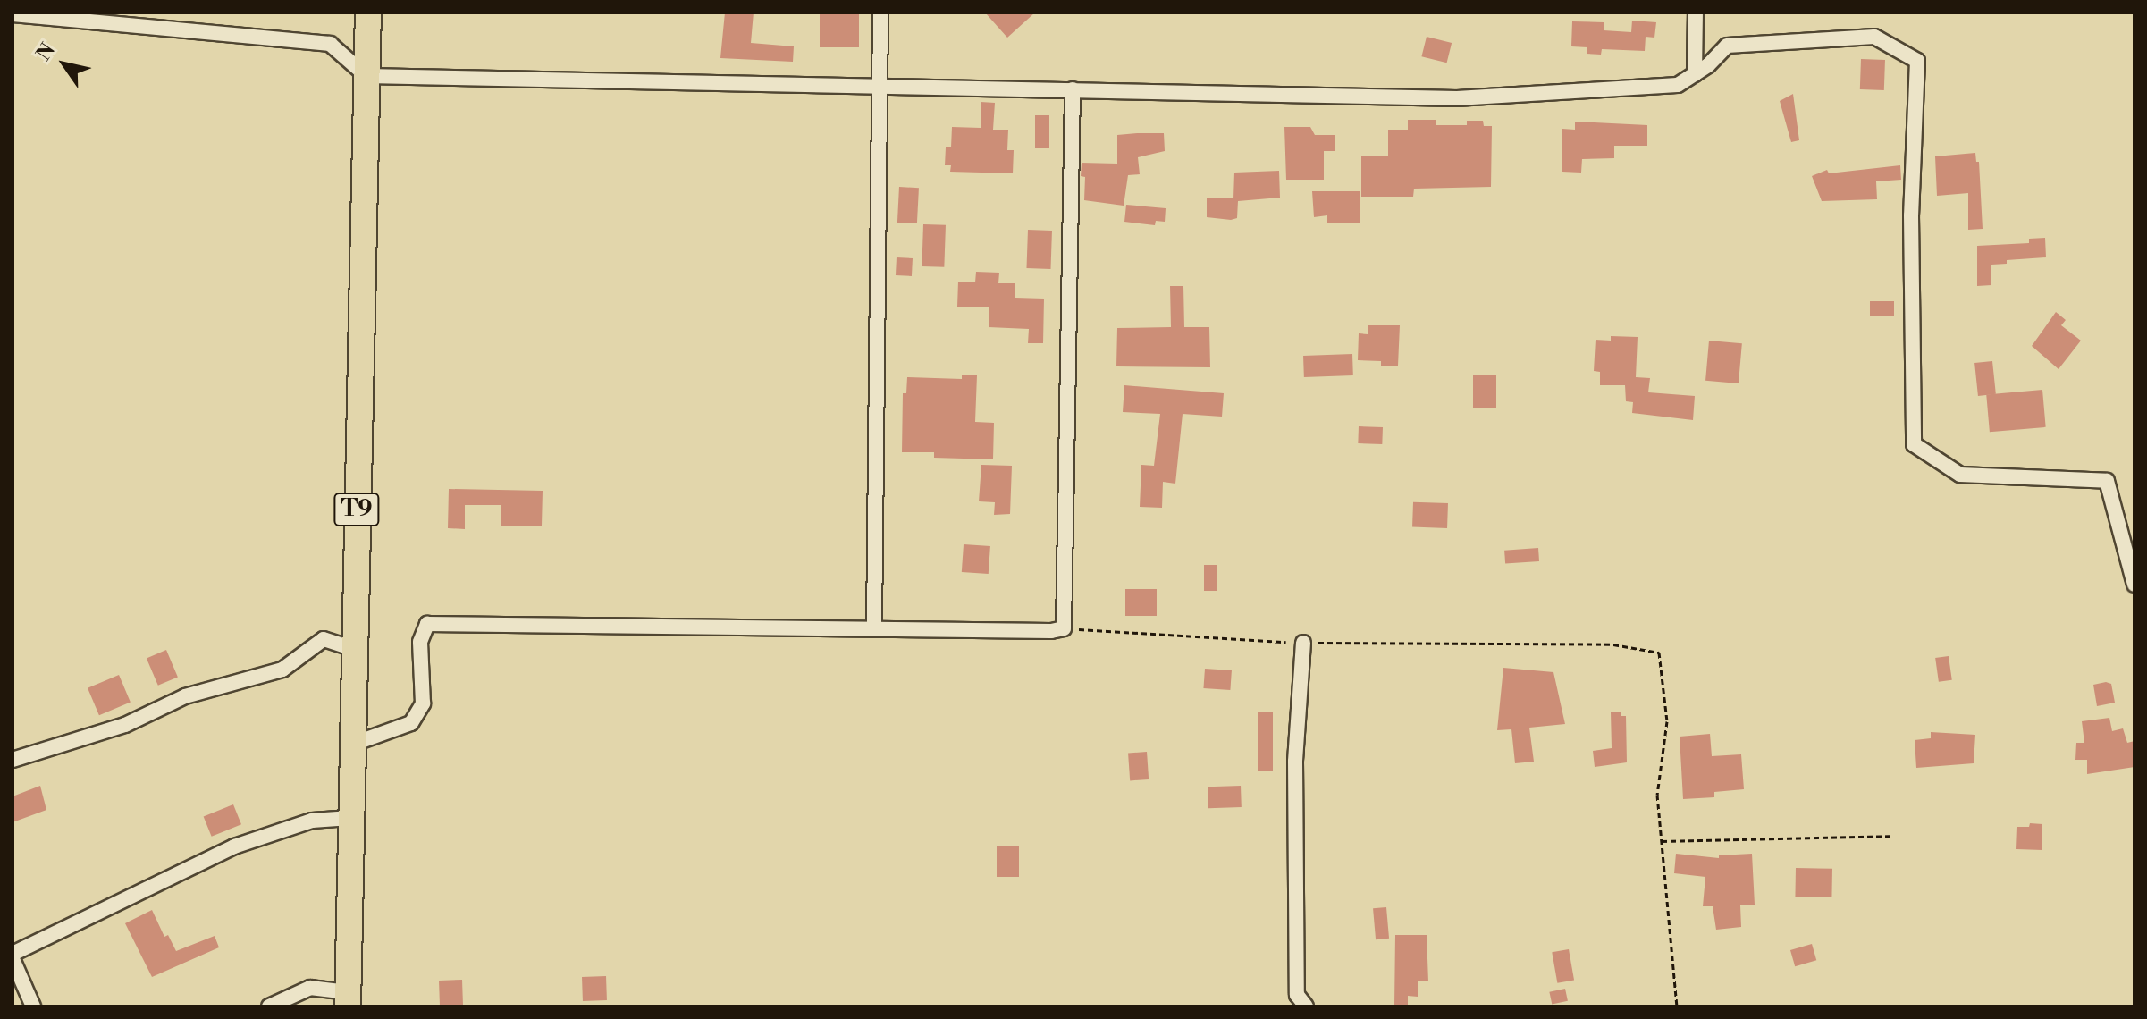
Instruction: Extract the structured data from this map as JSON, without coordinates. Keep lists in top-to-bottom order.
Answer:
{
  "streets": {
    "highway": ["T9"]
  },
  "north": "top left"
}
